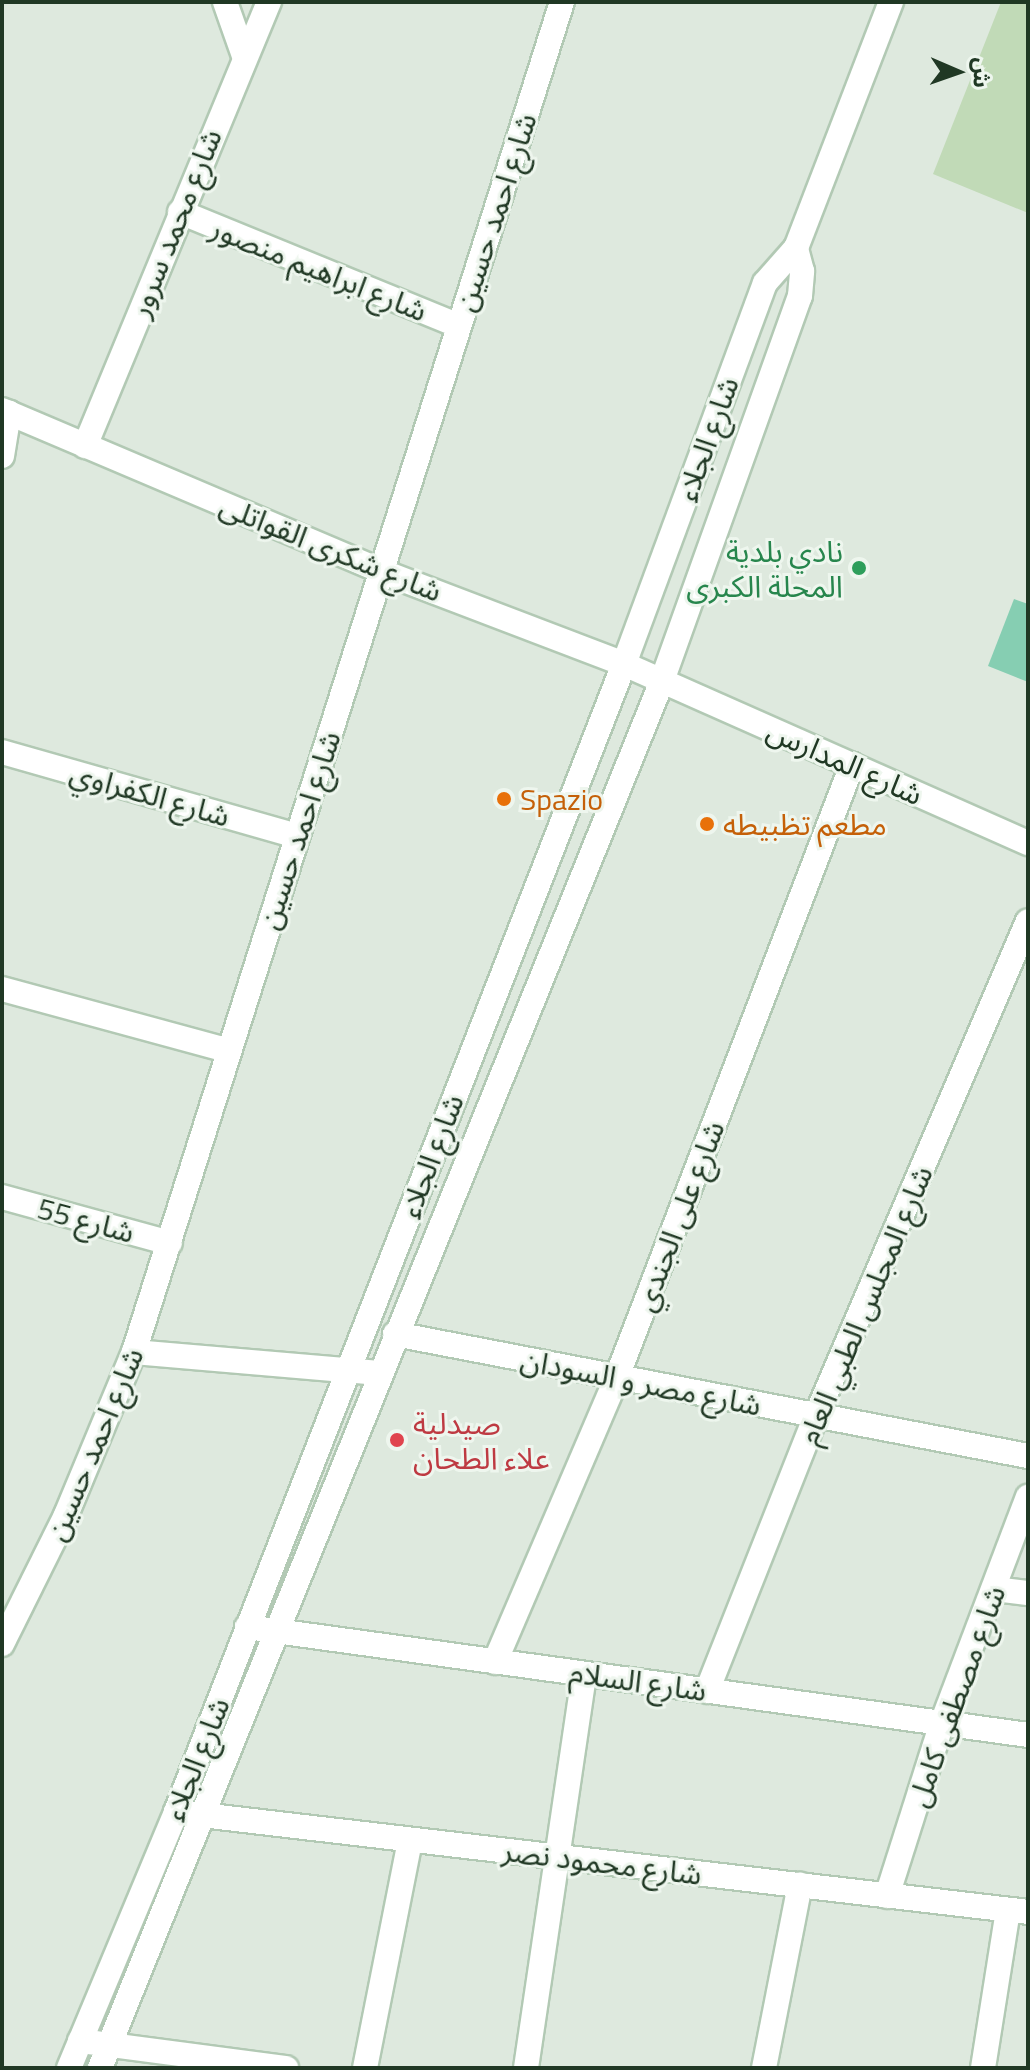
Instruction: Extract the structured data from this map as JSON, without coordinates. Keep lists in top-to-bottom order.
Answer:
{
  "streets": {
    "street": [
      "شارع احمد حسين",
      "شارع محمد سرور",
      "شارع ابراهيم منصور",
      "شارع الجلاء",
      "شارع شكرى القواتلى",
      "شارع المدارس",
      "شارع الكفراوي",
      "شارع على الجندي",
      "شارع 55",
      "شارع المجلس الطبي العام",
      "شارع مصر و السودان",
      "شارع السلام",
      "شارع مصطفى كامل",
      "شارع محمود نصر"
    ]
  },
  "crossings": [
    ["شارع احمد حسين", "شارع ابراهيم منصور"],
    ["شارع احمد حسين", "شارع شكرى القواتلى"],
    ["شارع احمد حسين", "شارع الكفراوي"],
    ["شارع احمد حسين", "شارع 55"],
    ["شارع محمد سرور", "شارع ابراهيم منصور"],
    ["شارع محمد سرور", "شارع شكرى القواتلى"],
    ["شارع الجلاء", "شارع شكرى القواتلى"],
    ["شارع الجلاء", "شارع المدارس"],
    ["شارع الجلاء", "شارع مصر و السودان"],
    ["شارع الجلاء", "شارع السلام"],
    ["شارع الجلاء", "شارع محمود نصر"],
    ["شارع شكرى القواتلى", "شارع المدارس"],
    ["شارع المدارس", "شارع على الجندي"],
    ["شارع على الجندي", "شارع مصر و السودان"],
    ["شارع على الجندي", "شارع السلام"],
    ["شارع المجلس الطبي العام", "شارع مصر و السودان"],
    ["شارع المجلس الطبي العام", "شارع السلام"],
    ["شارع السلام", "شارع مصطفى كامل"],
    ["شارع مصطفى كامل", "شارع محمود نصر"]
  ],
  "places": [
    "نادي بلدية المحلة الكبرى",
    "Spazio",
    "مطعم تظبيطه",
    "صيدلية علاء الطحان"
  ],
  "north": "right"
}
